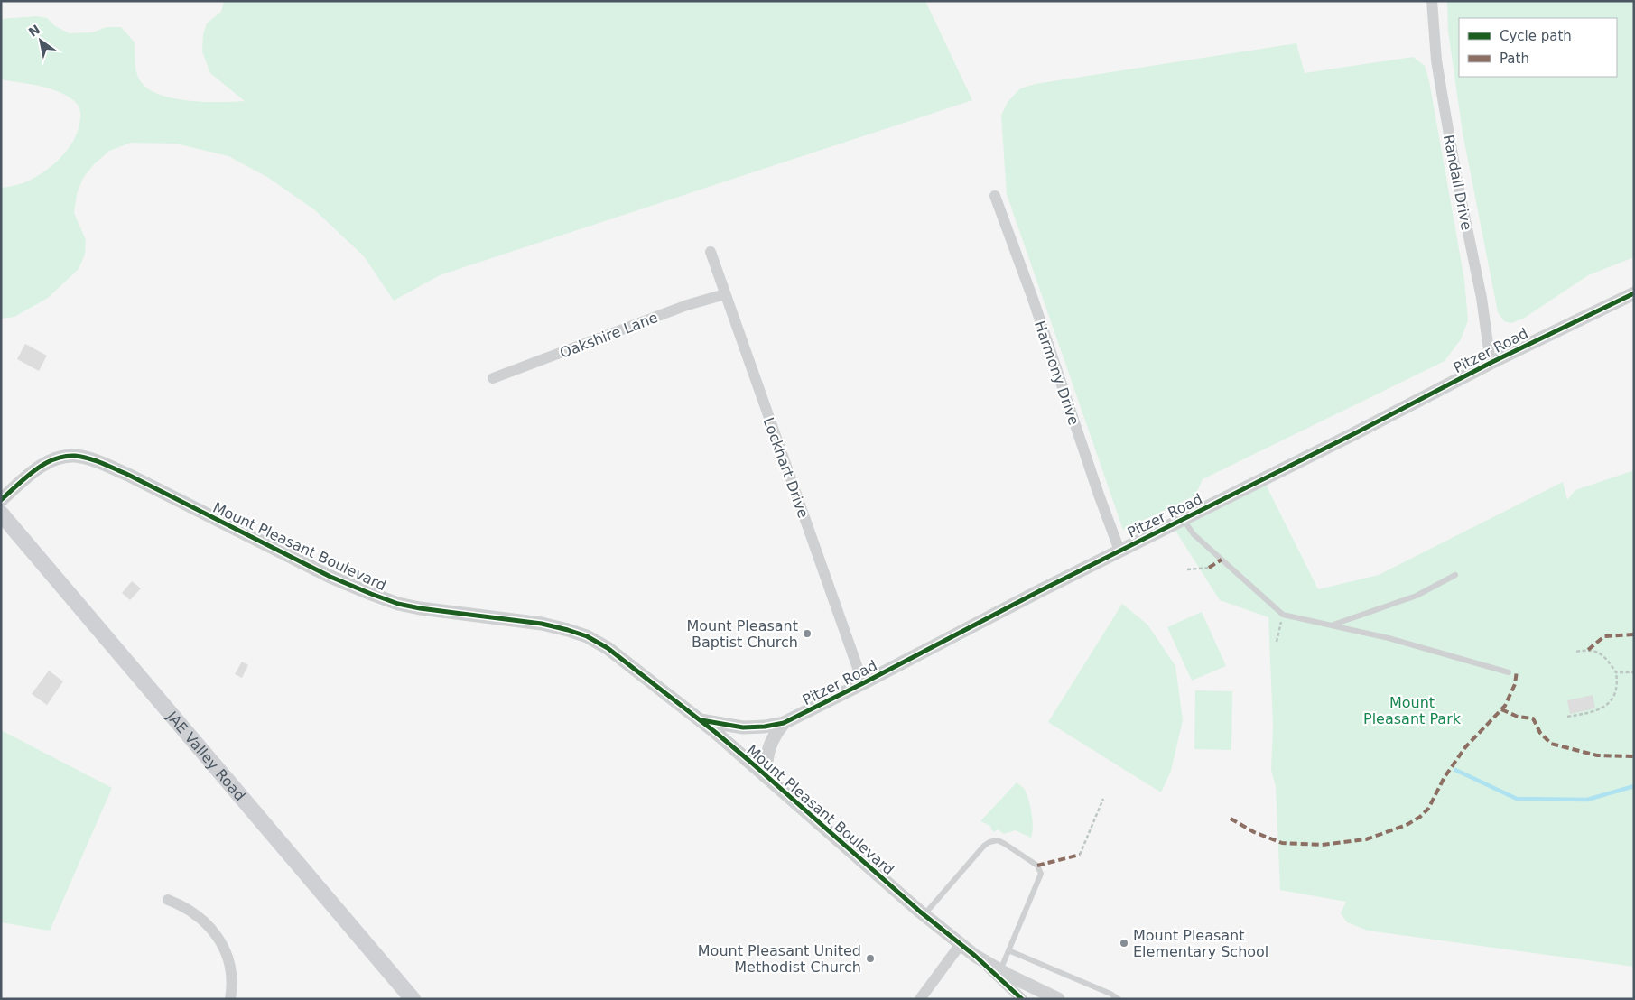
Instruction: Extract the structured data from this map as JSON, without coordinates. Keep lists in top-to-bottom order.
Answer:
{
  "streets": {
    "main road": ["JAE Valley Road"],
    "street": [
      "Randall Drive",
      "Oakshire Lane",
      "Pitzer Road",
      "Harmony Drive",
      "Lockhart Drive",
      "Mount Pleasant Boulevard"
    ]
  },
  "crossings": [
    ["Randall Drive", "Pitzer Road"],
    ["Oakshire Lane", "Lockhart Drive"],
    ["Pitzer Road", "Harmony Drive"],
    ["Pitzer Road", "Lockhart Drive"],
    ["Pitzer Road", "Mount Pleasant Boulevard"]
  ],
  "parks": ["Mount Pleasant Park"],
  "places": ["Mount Pleasant Baptist Church", "Mount Pleasant Elementary School", "Mount Pleasant United Methodist Church"],
  "legend": ["Cycle path", "Path"],
  "north": "top left"
}
